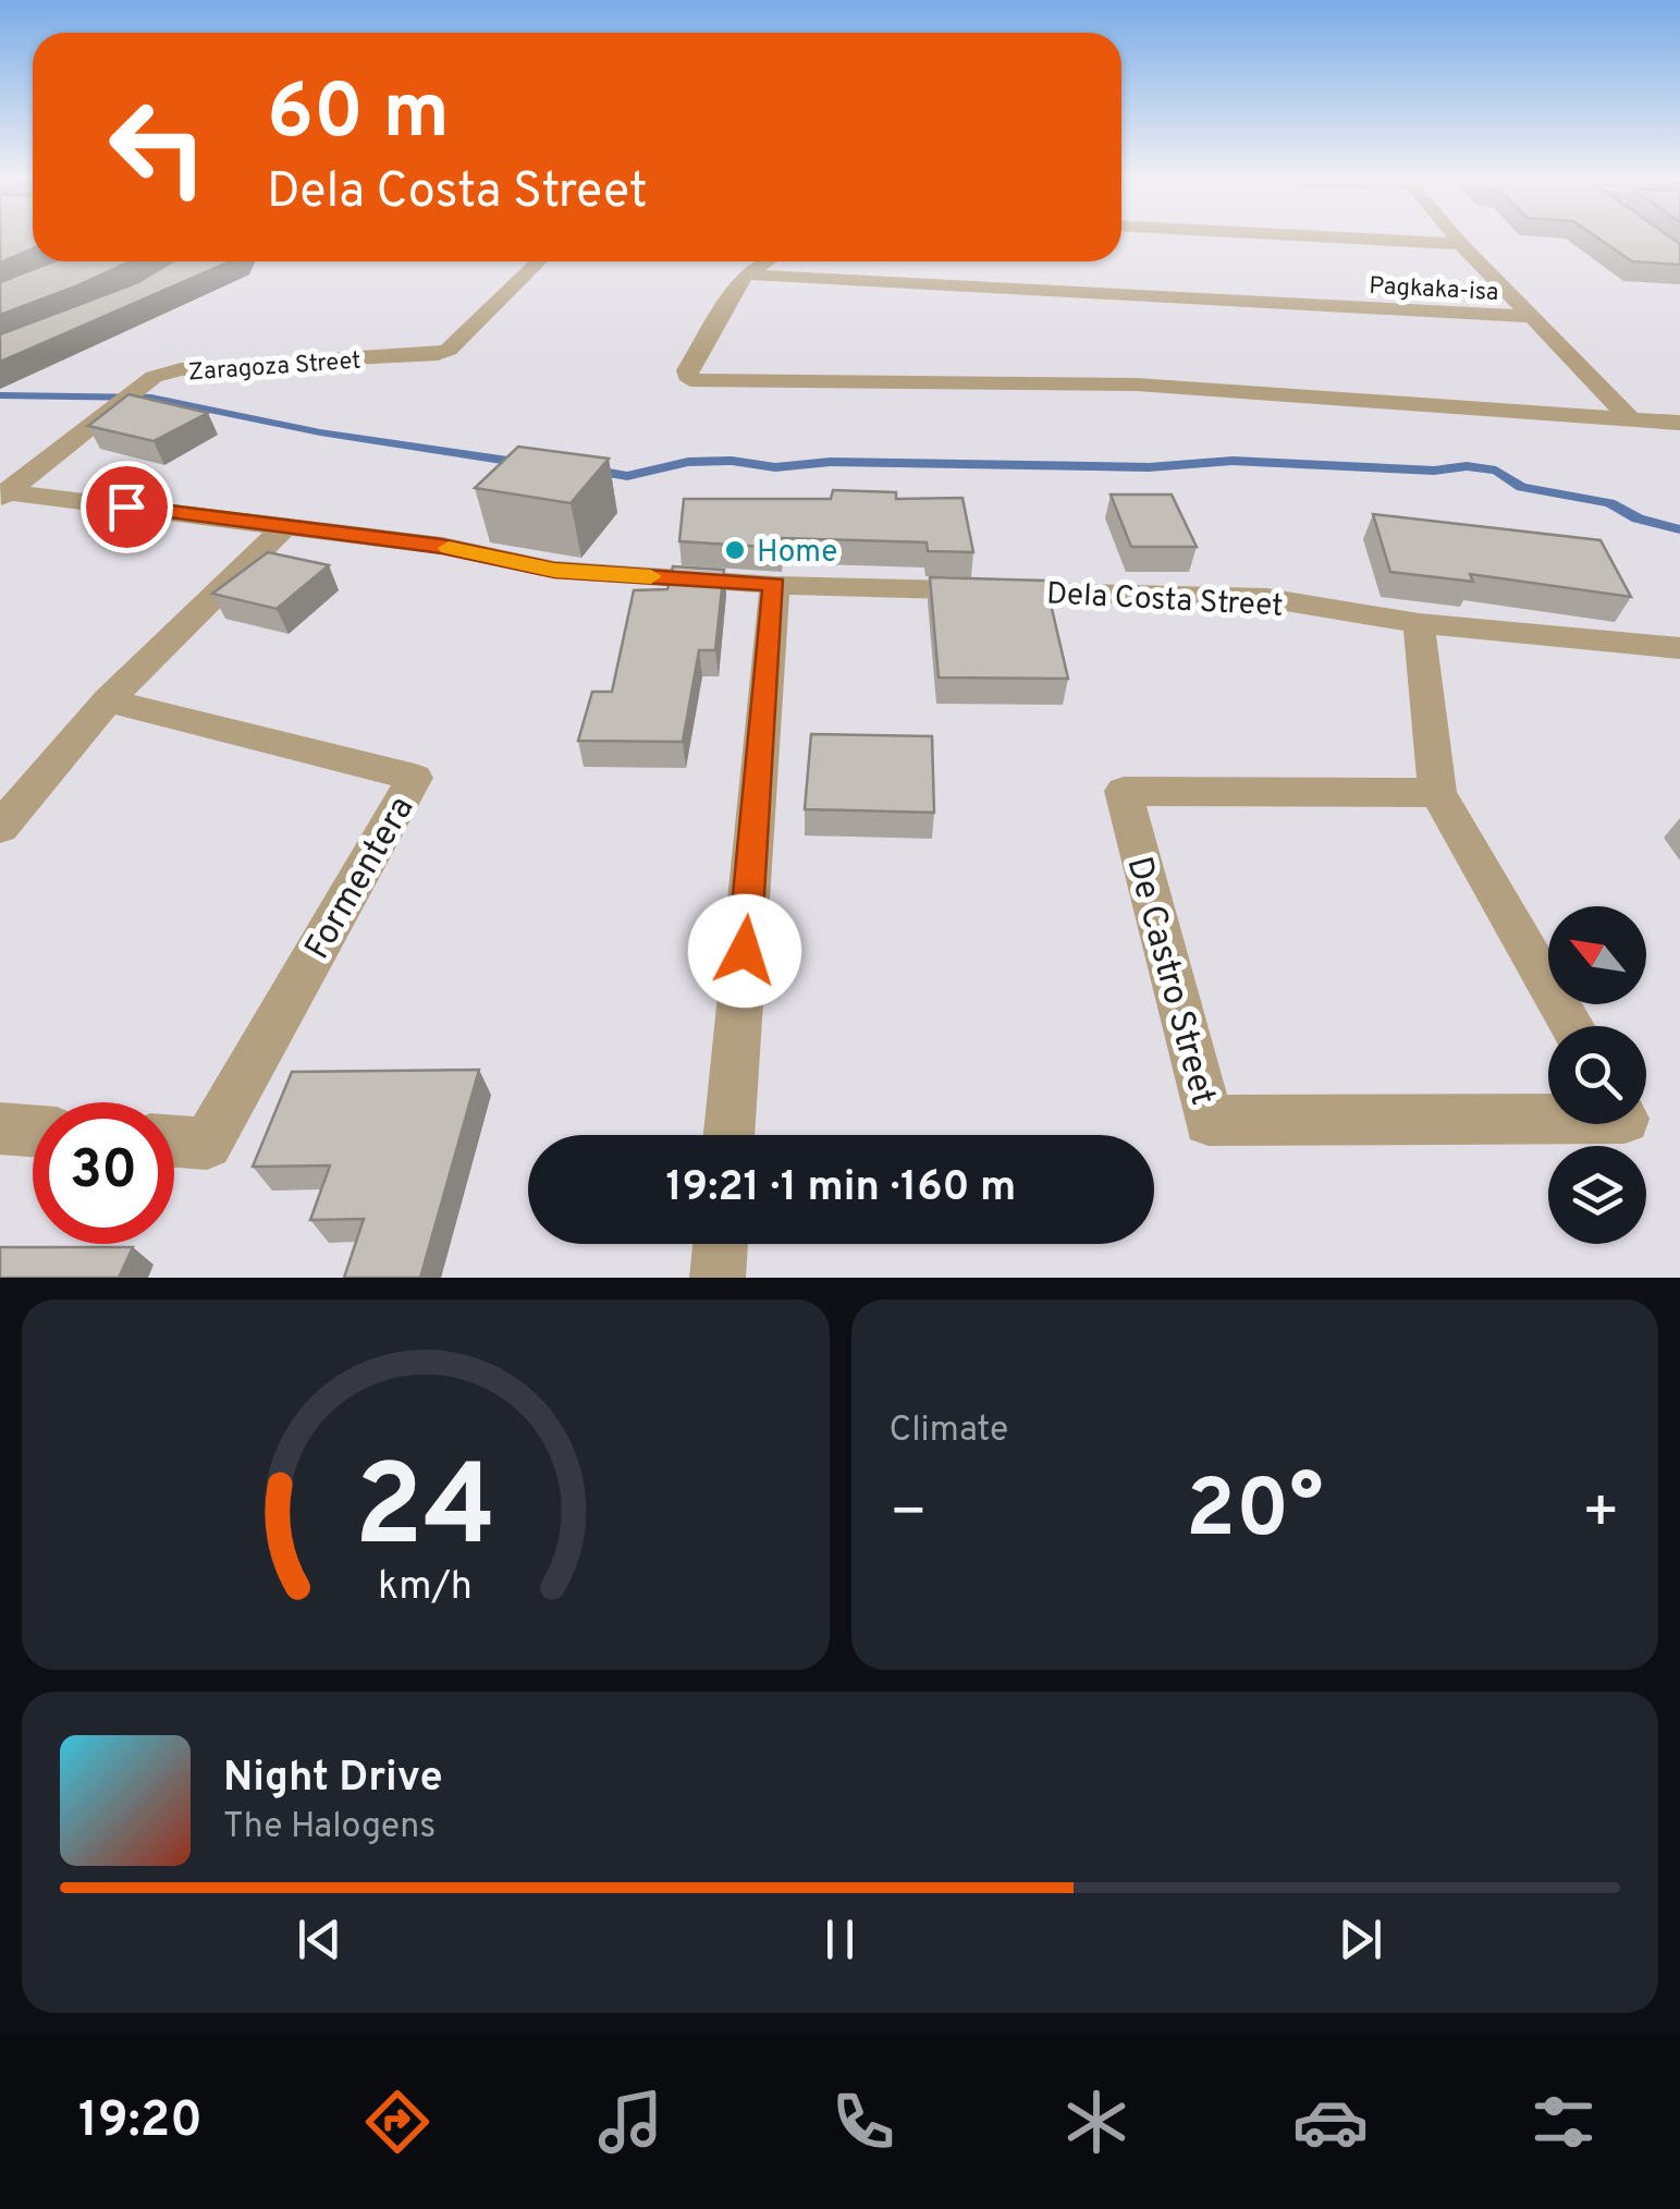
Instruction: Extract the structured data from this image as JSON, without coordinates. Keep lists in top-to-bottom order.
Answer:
{
  "streets": {
    "street": [
      "Pagkaka-isa",
      "Zaragoza Street",
      "Dela Costa Street",
      "Formentera",
      "De Castro Street"
    ]
  },
  "crossings": [
    ["Zaragoza Street", "Dela Costa Street"]
  ],
  "places": ["Home"],
  "north": "top left",
  "page": {
    "turn": ["60 m", "Dela Costa Street"],
    "limit": "30",
    "trip": "19:21 · 1 min · 160 m",
    "tile": "Climate",
    "heat": ["−", "20°", "+"],
    "song": ["Night Drive", "The Halogens"],
    "tabs": "19:20",
    "gauge": ["24", "km/h"]
  }
}
